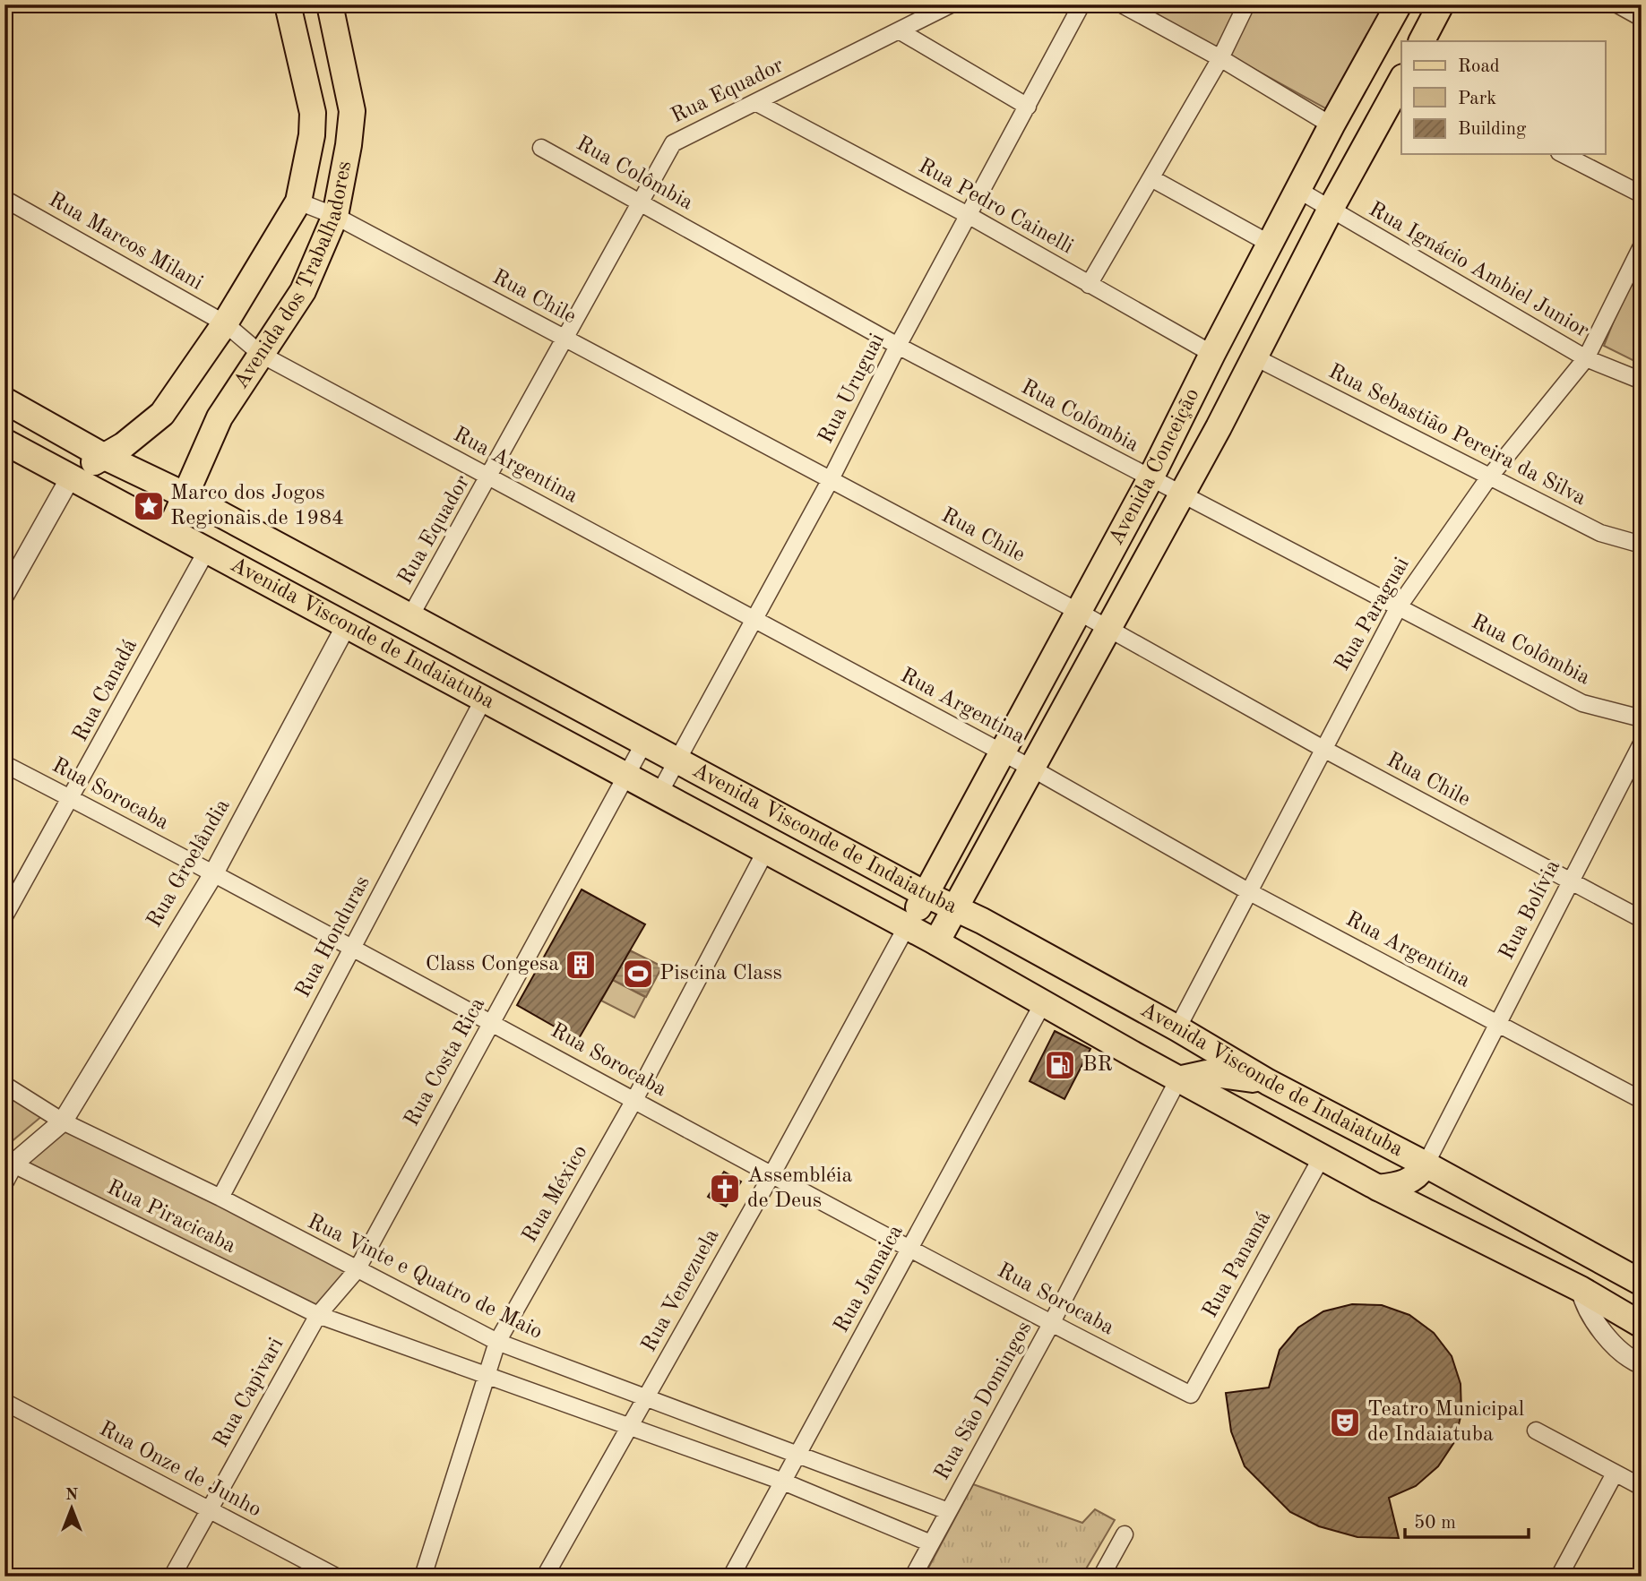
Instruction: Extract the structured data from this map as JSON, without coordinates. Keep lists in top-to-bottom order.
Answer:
{
  "streets": {
    "main road": ["Avenida dos Trabalhadores", "Avenida Conceição", "Avenida Visconde de Indaiatuba"],
    "street": [
      "Rua Equador",
      "Rua Colômbia",
      "Rua Pedro Cainelli",
      "Rua Marcos Milani",
      "Rua Ignácio Ambiel Junior",
      "Rua Chile",
      "Rua Uruguai",
      "Rua Sebastião Pereira da Silva",
      "Rua Argentina",
      "Rua Paraguai",
      "Rua Canadá",
      "Rua Sorocaba",
      "Rua Groelândia",
      "Rua Bolívia",
      "Rua Honduras",
      "Rua Costa Rica",
      "Rua México",
      "Rua Piracicaba",
      "Rua Panamá",
      "Rua Vinte e Quatro de Maio",
      "Rua Jamaica",
      "Rua Venezuela",
      "Rua Capivari",
      "Rua São Domingos",
      "Rua Onze de Junho"
    ]
  },
  "crossings": [
    ["Rua Equador", "Rua Colômbia"],
    ["Rua Equador", "Rua Pedro Cainelli"],
    ["Rua Equador", "Rua Chile"],
    ["Rua Equador", "Rua Argentina"],
    ["Rua Equador", "Avenida Visconde de Indaiatuba"],
    ["Rua Colômbia", "Rua Uruguai"],
    ["Rua Colômbia", "Avenida Conceição"],
    ["Rua Colômbia", "Rua Paraguai"],
    ["Rua Pedro Cainelli", "Rua Uruguai"],
    ["Rua Pedro Cainelli", "Avenida Conceição"],
    ["Rua Marcos Milani", "Avenida dos Trabalhadores"],
    ["Rua Marcos Milani", "Rua Argentina"],
    ["Rua Ignácio Ambiel Junior", "Avenida Conceição"],
    ["Rua Ignácio Ambiel Junior", "Rua Paraguai"],
    ["Avenida dos Trabalhadores", "Rua Chile"],
    ["Avenida dos Trabalhadores", "Rua Argentina"],
    ["Avenida dos Trabalhadores", "Avenida Visconde de Indaiatuba"],
    ["Rua Chile", "Rua Uruguai"],
    ["Rua Chile", "Avenida Conceição"],
    ["Rua Chile", "Rua Paraguai"],
    ["Rua Chile", "Rua Bolívia"],
    ["Rua Uruguai", "Rua Argentina"],
    ["Rua Uruguai", "Avenida Visconde de Indaiatuba"],
    ["Rua Sebastião Pereira da Silva", "Avenida Conceição"],
    ["Rua Sebastião Pereira da Silva", "Rua Paraguai"],
    ["Rua Argentina", "Avenida Conceição"],
    ["Rua Argentina", "Rua Paraguai"],
    ["Rua Argentina", "Rua Bolívia"],
    ["Avenida Conceição", "Avenida Visconde de Indaiatuba"],
    ["Avenida Conceição", "Rua Venezuela"],
    ["Rua Paraguai", "Avenida Visconde de Indaiatuba"],
    ["Avenida Visconde de Indaiatuba", "Rua Canadá"],
    ["Avenida Visconde de Indaiatuba", "Rua Groelândia"],
    ["Avenida Visconde de Indaiatuba", "Rua Bolívia"],
    ["Avenida Visconde de Indaiatuba", "Rua Honduras"],
    ["Avenida Visconde de Indaiatuba", "Rua Costa Rica"],
    ["Avenida Visconde de Indaiatuba", "Rua México"],
    ["Avenida Visconde de Indaiatuba", "Rua Panamá"],
    ["Avenida Visconde de Indaiatuba", "Rua Jamaica"],
    ["Avenida Visconde de Indaiatuba", "Rua Venezuela"],
    ["Avenida Visconde de Indaiatuba", "Rua São Domingos"],
    ["Rua Canadá", "Rua Sorocaba"],
    ["Rua Sorocaba", "Rua Groelândia"],
    ["Rua Sorocaba", "Rua Honduras"],
    ["Rua Sorocaba", "Rua Costa Rica"],
    ["Rua Sorocaba", "Rua México"],
    ["Rua Sorocaba", "Rua Panamá"],
    ["Rua Sorocaba", "Rua Jamaica"],
    ["Rua Sorocaba", "Rua Venezuela"],
    ["Rua Sorocaba", "Rua São Domingos"],
    ["Rua Groelândia", "Rua Piracicaba"],
    ["Rua Groelândia", "Rua Vinte e Quatro de Maio"],
    ["Rua Honduras", "Rua Vinte e Quatro de Maio"],
    ["Rua Costa Rica", "Rua Vinte e Quatro de Maio"],
    ["Rua Costa Rica", "Rua Capivari"],
    ["Rua México", "Rua Vinte e Quatro de Maio"],
    ["Rua Piracicaba", "Rua Capivari"],
    ["Rua Vinte e Quatro de Maio", "Rua Jamaica"],
    ["Rua Vinte e Quatro de Maio", "Rua Venezuela"],
    ["Rua Vinte e Quatro de Maio", "Rua Capivari"],
    ["Rua Vinte e Quatro de Maio", "Rua São Domingos"],
    ["Rua Capivari", "Rua Onze de Junho"]
  ],
  "places": {
    "place": ["Marco dos Jogos Regionais de 1984"],
    "building": ["Class Congesa"],
    "sports": ["Piscina Class"],
    "fuel station": ["BR"],
    "church": ["Assembléia de Deus"],
    "theatre": ["Teatro Municipal de Indaiatuba"]
  },
  "legend": ["Road", "Park", "Building"],
  "scale_bar": "50 m",
  "north": "top"
}
